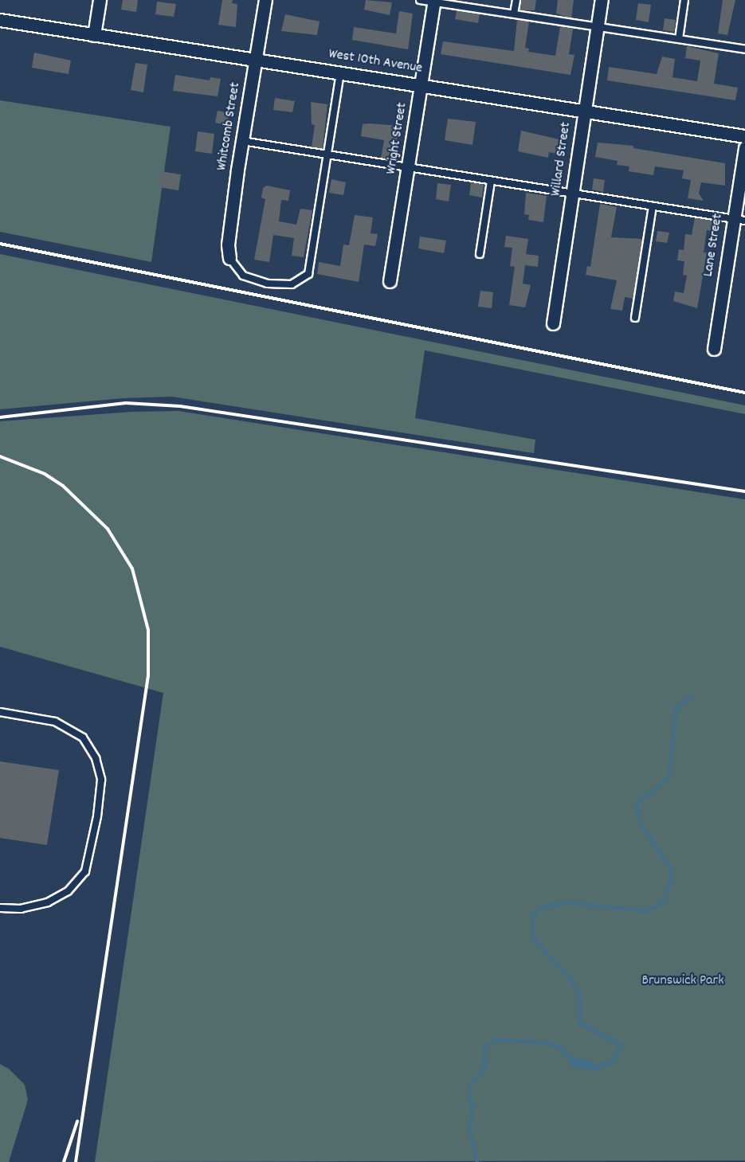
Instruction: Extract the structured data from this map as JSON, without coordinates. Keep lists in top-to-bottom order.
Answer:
{
  "streets": {
    "street": [
      "West 10th Avenue",
      "Whitcomb Street",
      "Wright Street",
      "Willard Street",
      "Lane Street"
    ]
  },
  "crossings": [
    ["West 10th Avenue", "Whitcomb Street"],
    ["West 10th Avenue", "Wright Street"],
    ["West 10th Avenue", "Willard Street"]
  ],
  "parks": ["Brunswick Park"]
}
